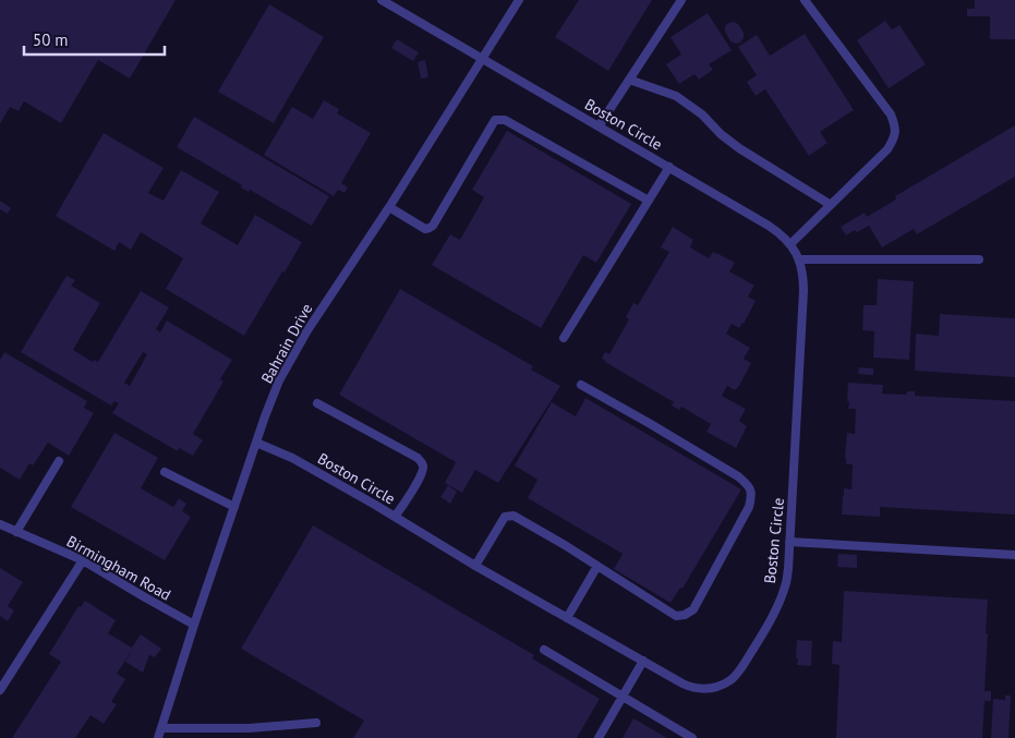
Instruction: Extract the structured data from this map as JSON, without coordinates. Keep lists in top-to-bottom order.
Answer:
{
  "streets": {
    "lane": ["Boston Circle", "Bahrain Drive", "Birmingham Road"]
  },
  "crossings": [
    ["Boston Circle", "Bahrain Drive"],
    ["Bahrain Drive", "Birmingham Road"]
  ],
  "scale_bar": "50 m"
}
